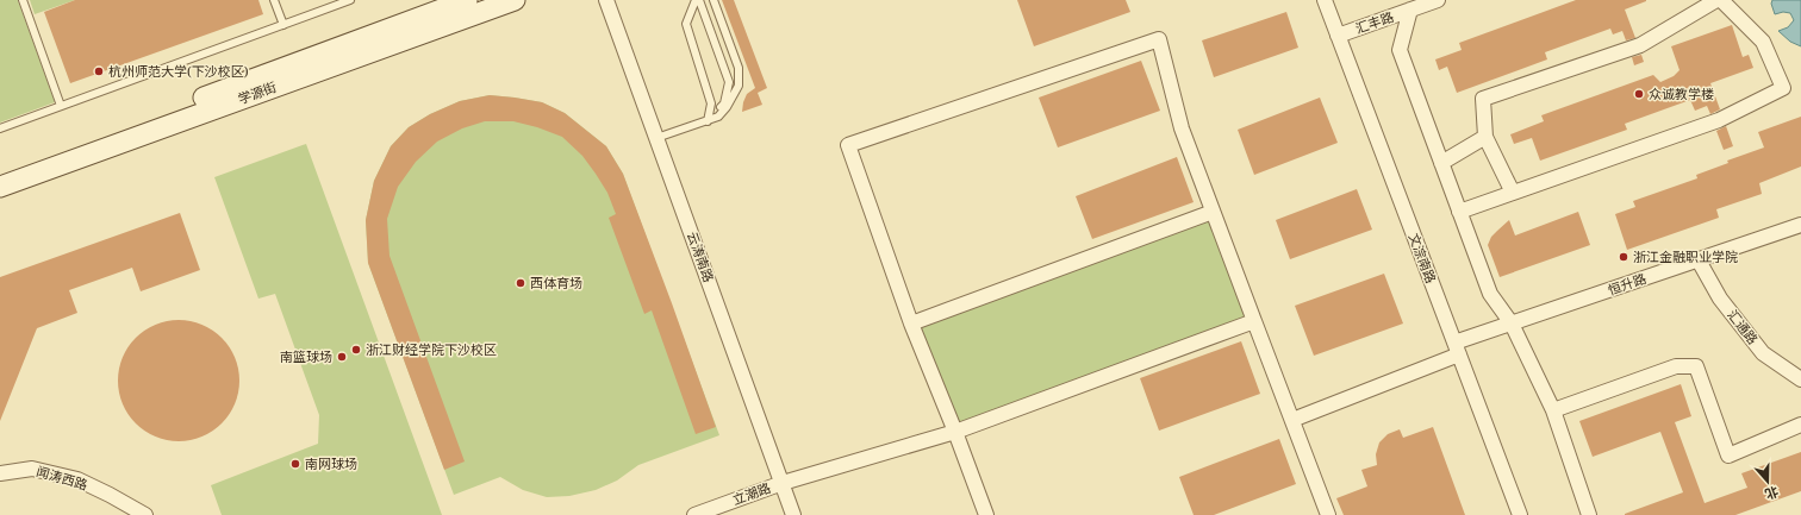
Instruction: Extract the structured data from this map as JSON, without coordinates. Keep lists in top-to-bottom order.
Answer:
{
  "streets": {
    "main road": ["学源街"],
    "street": [
      "汇丰路",
      "云涛南路",
      "文淙南路",
      "恒升路",
      "汇通路",
      "闻涛西路",
      "立潮路"
    ]
  },
  "crossings": [
    ["汇丰路", "文淙南路"],
    ["云涛南路", "立潮路"],
    ["文淙南路", "恒升路"],
    ["恒升路", "汇通路"]
  ],
  "places": [
    "杭州师范大学(下沙校区)",
    "众诚教学楼",
    "浙江金融职业学院",
    "西体育场",
    "浙江财经学院下沙校区",
    "南篮球场",
    "南网球场"
  ],
  "north": "bottom"
}
